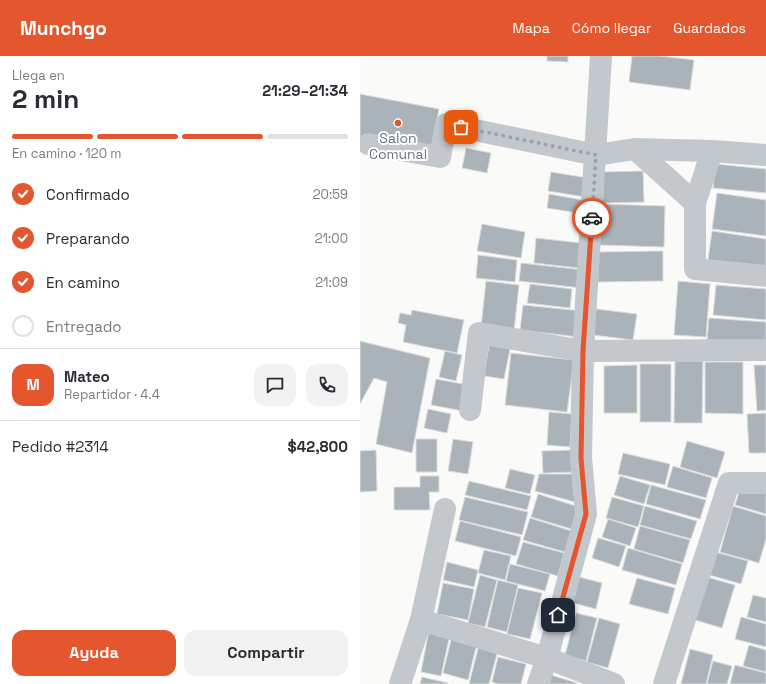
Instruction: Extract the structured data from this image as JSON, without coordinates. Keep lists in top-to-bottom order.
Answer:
{
  "places": ["Salon Comunal"],
  "page": {
    "header": "Munchgo",
    "nav": ["Mapa", "Cómo llegar", "Guardados"],
    "heading": ["2 min", "Llega en", "21:29–21:34"],
    "panel": [
      "Mateo",
      "Repartidor · 4.4",
      "Pedido #2314",
      "$42,800"
    ],
    "bar": "En camino · 120 m",
    "list": [
      ["Confirmado", "20:59"],
      ["Preparando", "21:00"],
      ["En camino", "21:09"],
      "Entregado"
    ],
    "round": "M",
    "buttons": ["Ayuda", "Compartir"]
  }
}
